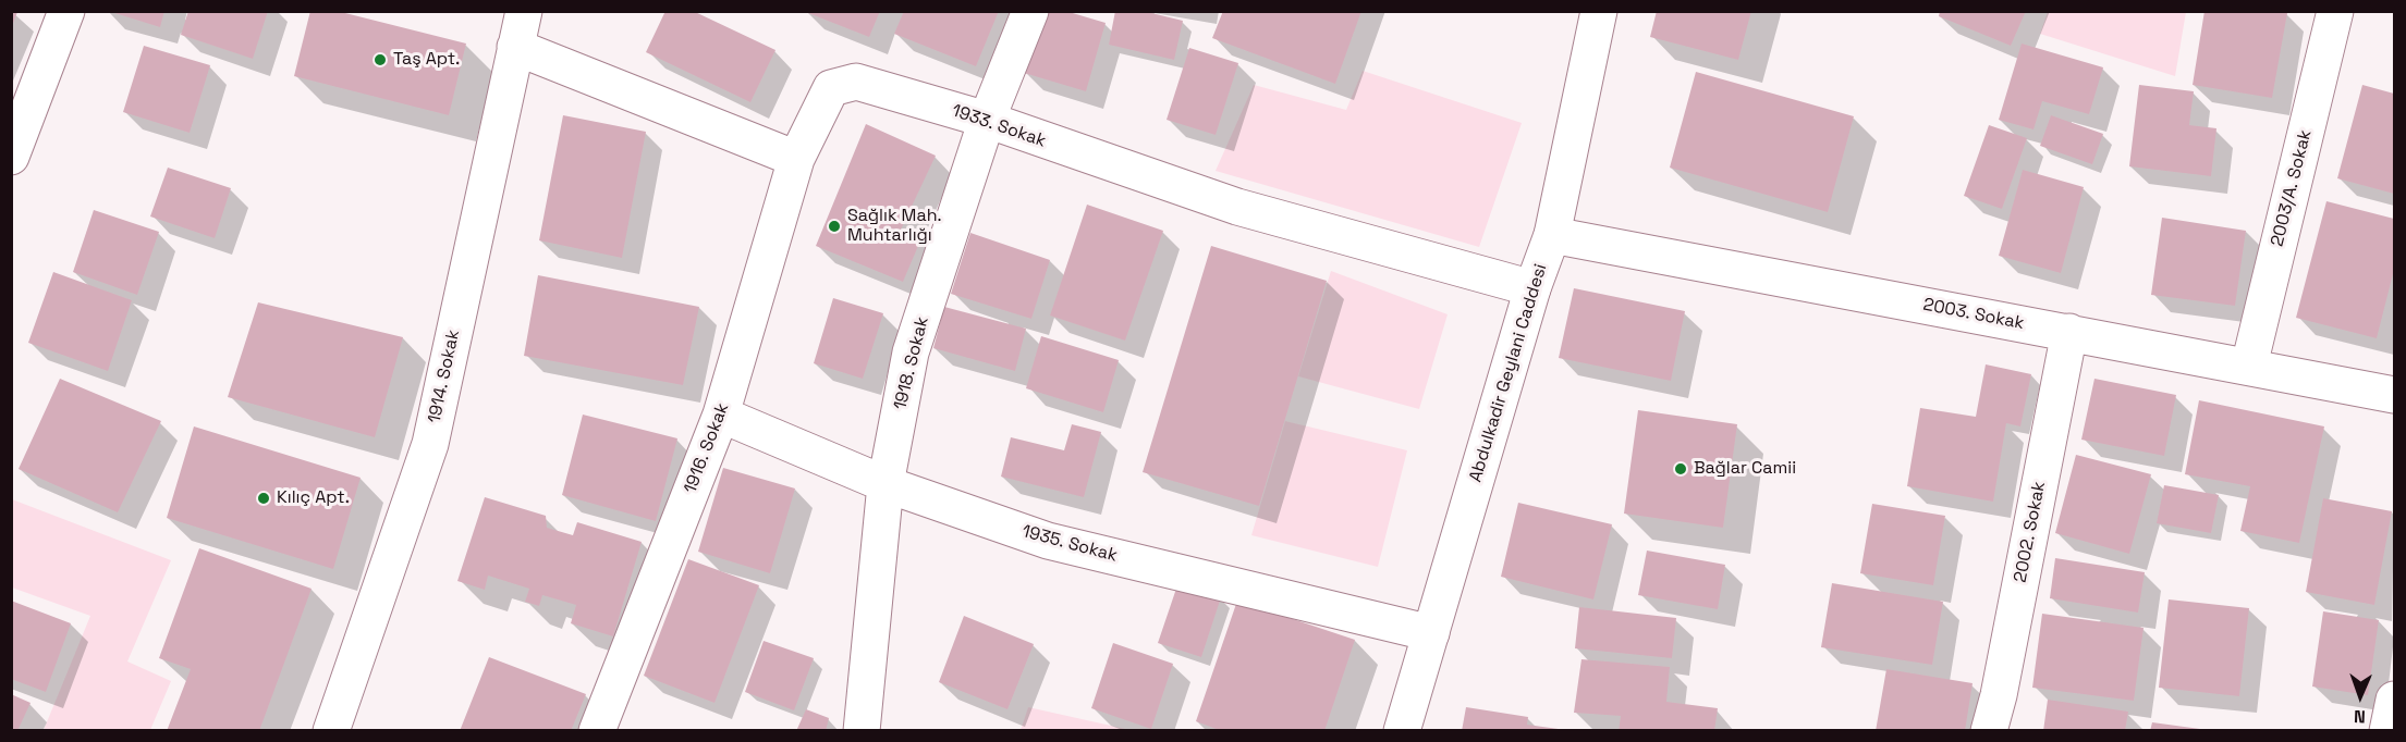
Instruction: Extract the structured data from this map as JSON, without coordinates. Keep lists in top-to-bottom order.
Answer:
{
  "streets": {
    "street": [
      "1933. Sokak",
      "2003/A. Sokak",
      "2003. Sokak",
      "1918. Sokak",
      "Abdulkadir Geylani Caddesi",
      "1914. Sokak",
      "1916. Sokak",
      "2002. Sokak",
      "1935. Sokak"
    ]
  },
  "crossings": [
    ["1933. Sokak", "1918. Sokak"],
    ["1933. Sokak", "Abdulkadir Geylani Caddesi"],
    ["1933. Sokak", "1916. Sokak"],
    ["2003/A. Sokak", "2003. Sokak"],
    ["2003. Sokak", "Abdulkadir Geylani Caddesi"],
    ["2003. Sokak", "2002. Sokak"],
    ["1918. Sokak", "1935. Sokak"],
    ["Abdulkadir Geylani Caddesi", "1935. Sokak"],
    ["1916. Sokak", "1935. Sokak"]
  ],
  "places": [
    "Taş Apt.",
    "Sağlık Mah. Muhtarlığı",
    "Bağlar Camii",
    "Kılıç Apt."
  ],
  "north": "bottom"
}
